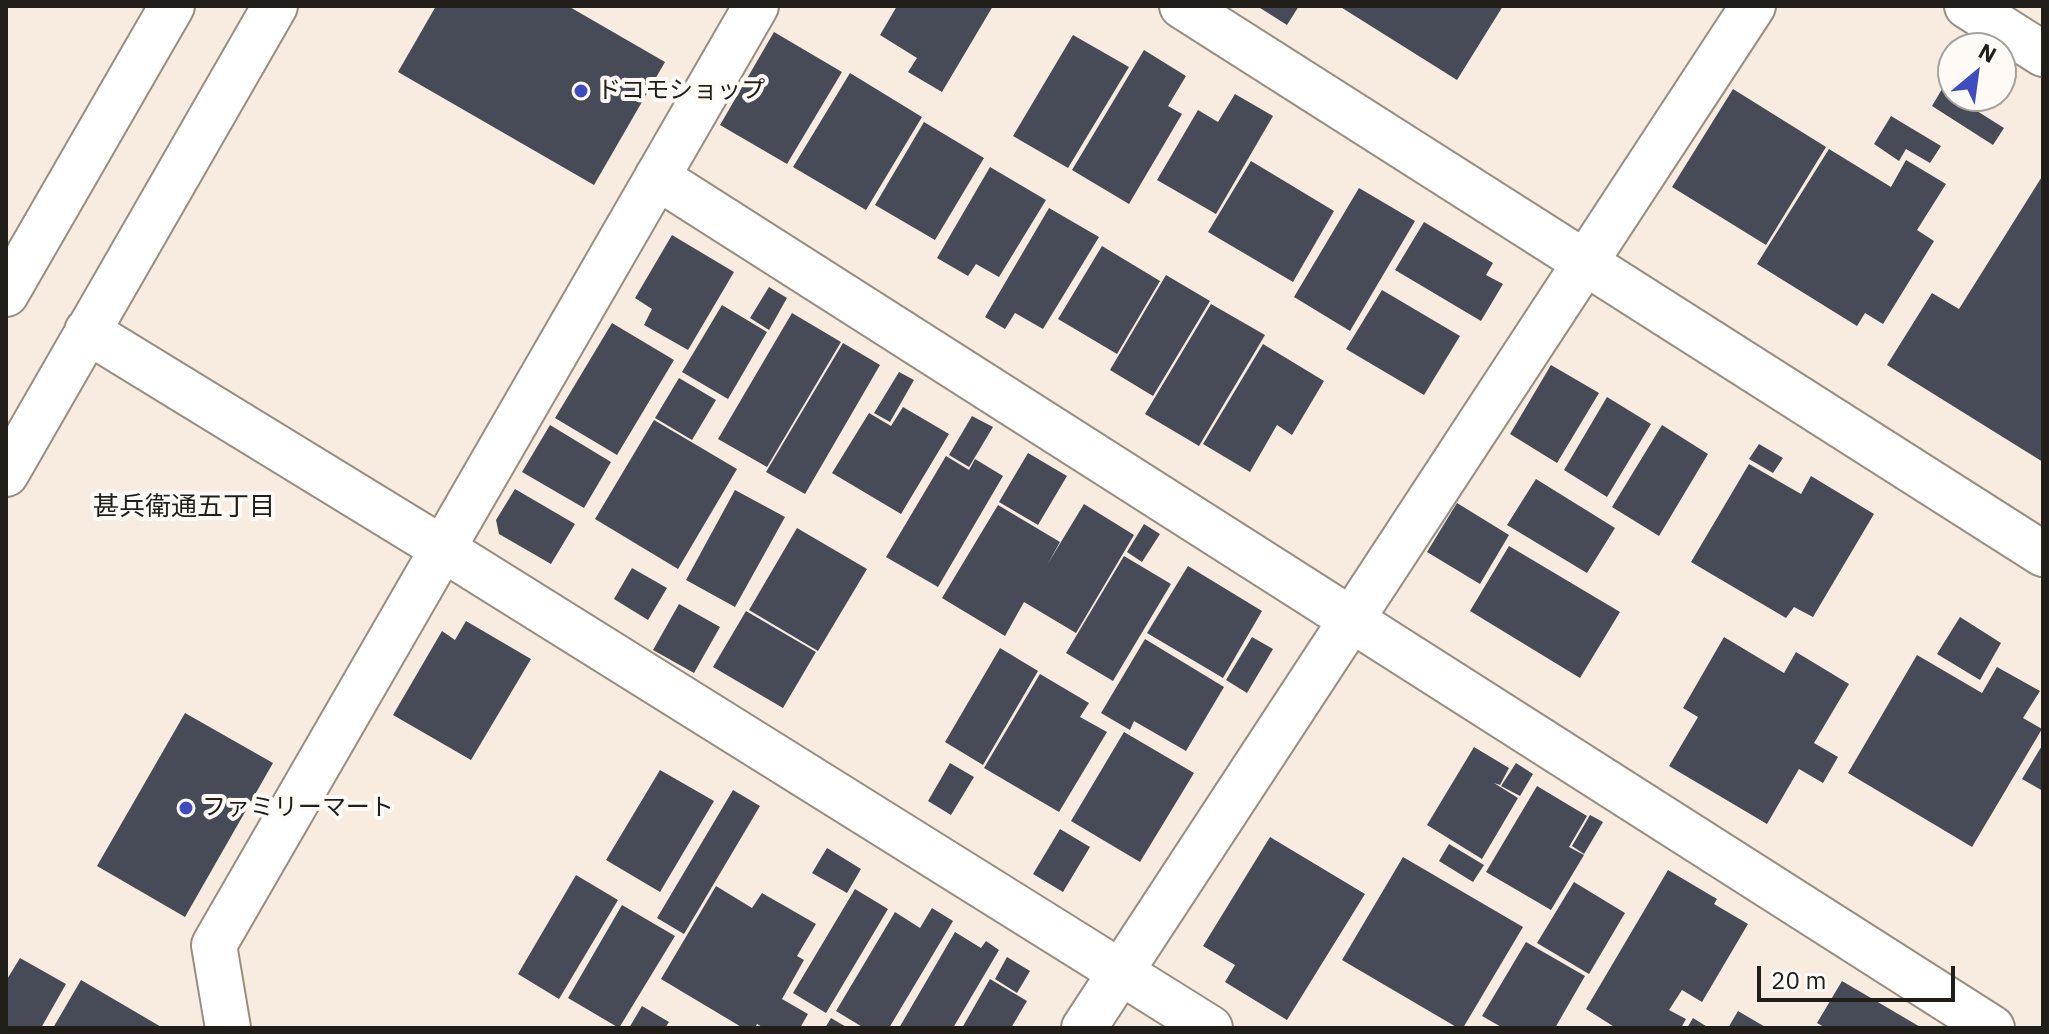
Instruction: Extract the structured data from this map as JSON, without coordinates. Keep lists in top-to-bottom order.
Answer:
{
  "districts": ["甚兵衛通五丁目"],
  "places": ["ドコモショップ", "ファミリーマート"],
  "scale_bar": "20 m",
  "north": "top right"
}
